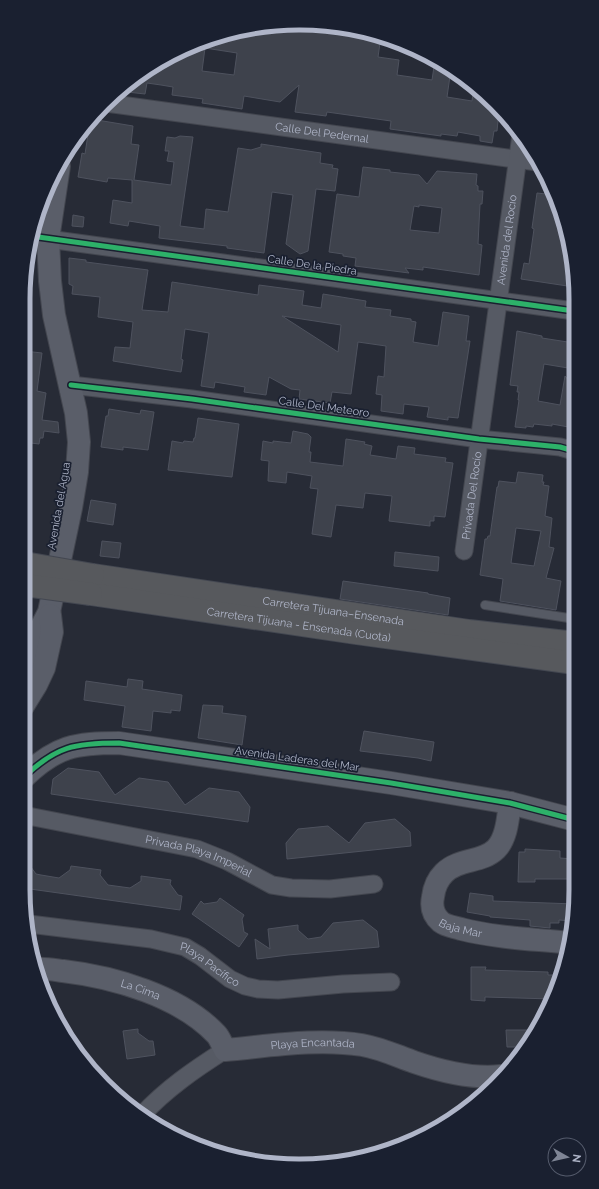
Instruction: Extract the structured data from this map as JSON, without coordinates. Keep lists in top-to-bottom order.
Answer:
{
  "streets": {
    "highway": ["Carretera Tijuana–Ensenada", "Carretera Tijuana - Ensenada (Cuota)"],
    "street": [
      "Calle Del Pedernal",
      "Avenida del Rocío",
      "Calle De la Piedra",
      "Calle Del Meteoro",
      "Privada Del Rocío",
      "Avenida del Agua",
      "Avenida Laderas del Mar",
      "Privada Playa Imperial",
      "Baja Mar",
      "Playa Pacífico",
      "La Cima",
      "Playa Encantada"
    ]
  },
  "crossings": [
    ["Calle Del Pedernal", "Avenida del Rocío"],
    ["Avenida del Rocío", "Calle De la Piedra"],
    ["Avenida del Rocío", "Calle Del Meteoro"],
    ["Avenida del Rocío", "Privada Del Rocío"],
    ["Calle De la Piedra", "Avenida del Agua"],
    ["Calle Del Meteoro", "Privada Del Rocío"],
    ["Calle Del Meteoro", "Avenida del Agua"],
    ["Carretera Tijuana–Ensenada", "Carretera Tijuana - Ensenada (Cuota)"],
    ["Avenida Laderas del Mar", "Baja Mar"],
    ["La Cima", "Playa Encantada"]
  ],
  "north": "right"
}
